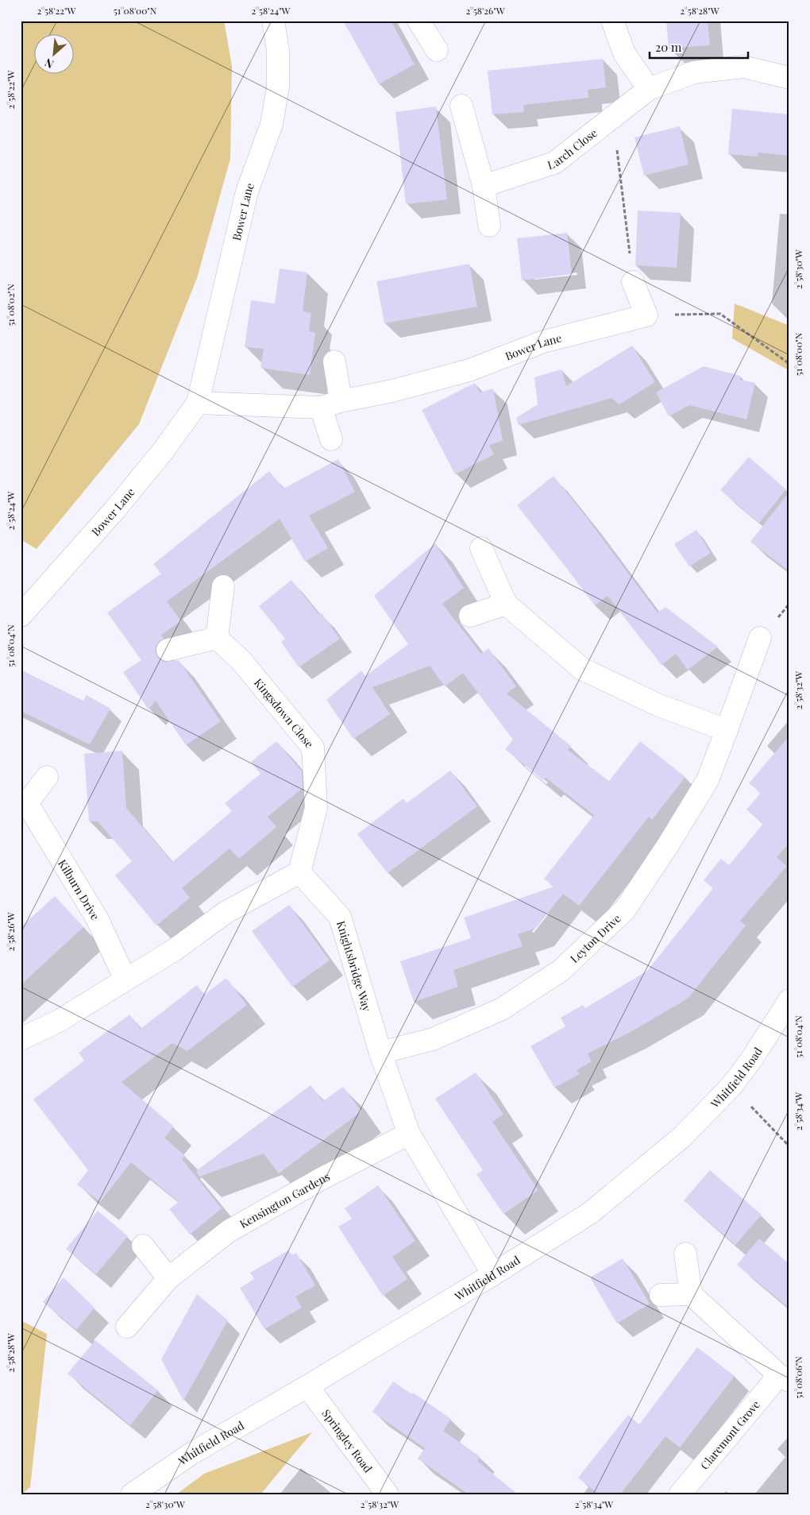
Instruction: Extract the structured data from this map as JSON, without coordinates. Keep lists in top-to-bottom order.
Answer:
{
  "streets": {
    "street": [
      "Larch Close",
      "Bower Lane",
      "Kingsdown Close",
      "Kilburn Drive",
      "Leyton Drive",
      "Knightsbridge Way",
      "Whitfield Road",
      "Kensington Gardens",
      "Claremont Grove",
      "Springley Road"
    ]
  },
  "crossings": [
    ["Kingsdown Close", "Knightsbridge Way"],
    ["Leyton Drive", "Knightsbridge Way"],
    ["Knightsbridge Way", "Whitfield Road"],
    ["Knightsbridge Way", "Kensington Gardens"],
    ["Whitfield Road", "Springley Road"]
  ],
  "scale_bar": "20 m",
  "north": "bottom left",
  "coordinates": [
    "2°58'22\"W",
    "51°08'00\"N",
    "2°58'24\"W",
    "2°58'26\"W",
    "2°58'28\"W",
    "2°58'30\"W",
    "51°08'02\"N",
    "51°08'04\"N",
    "2°58'32\"W",
    "2°58'34\"W",
    "51°08'06\"N"
  ]
}
